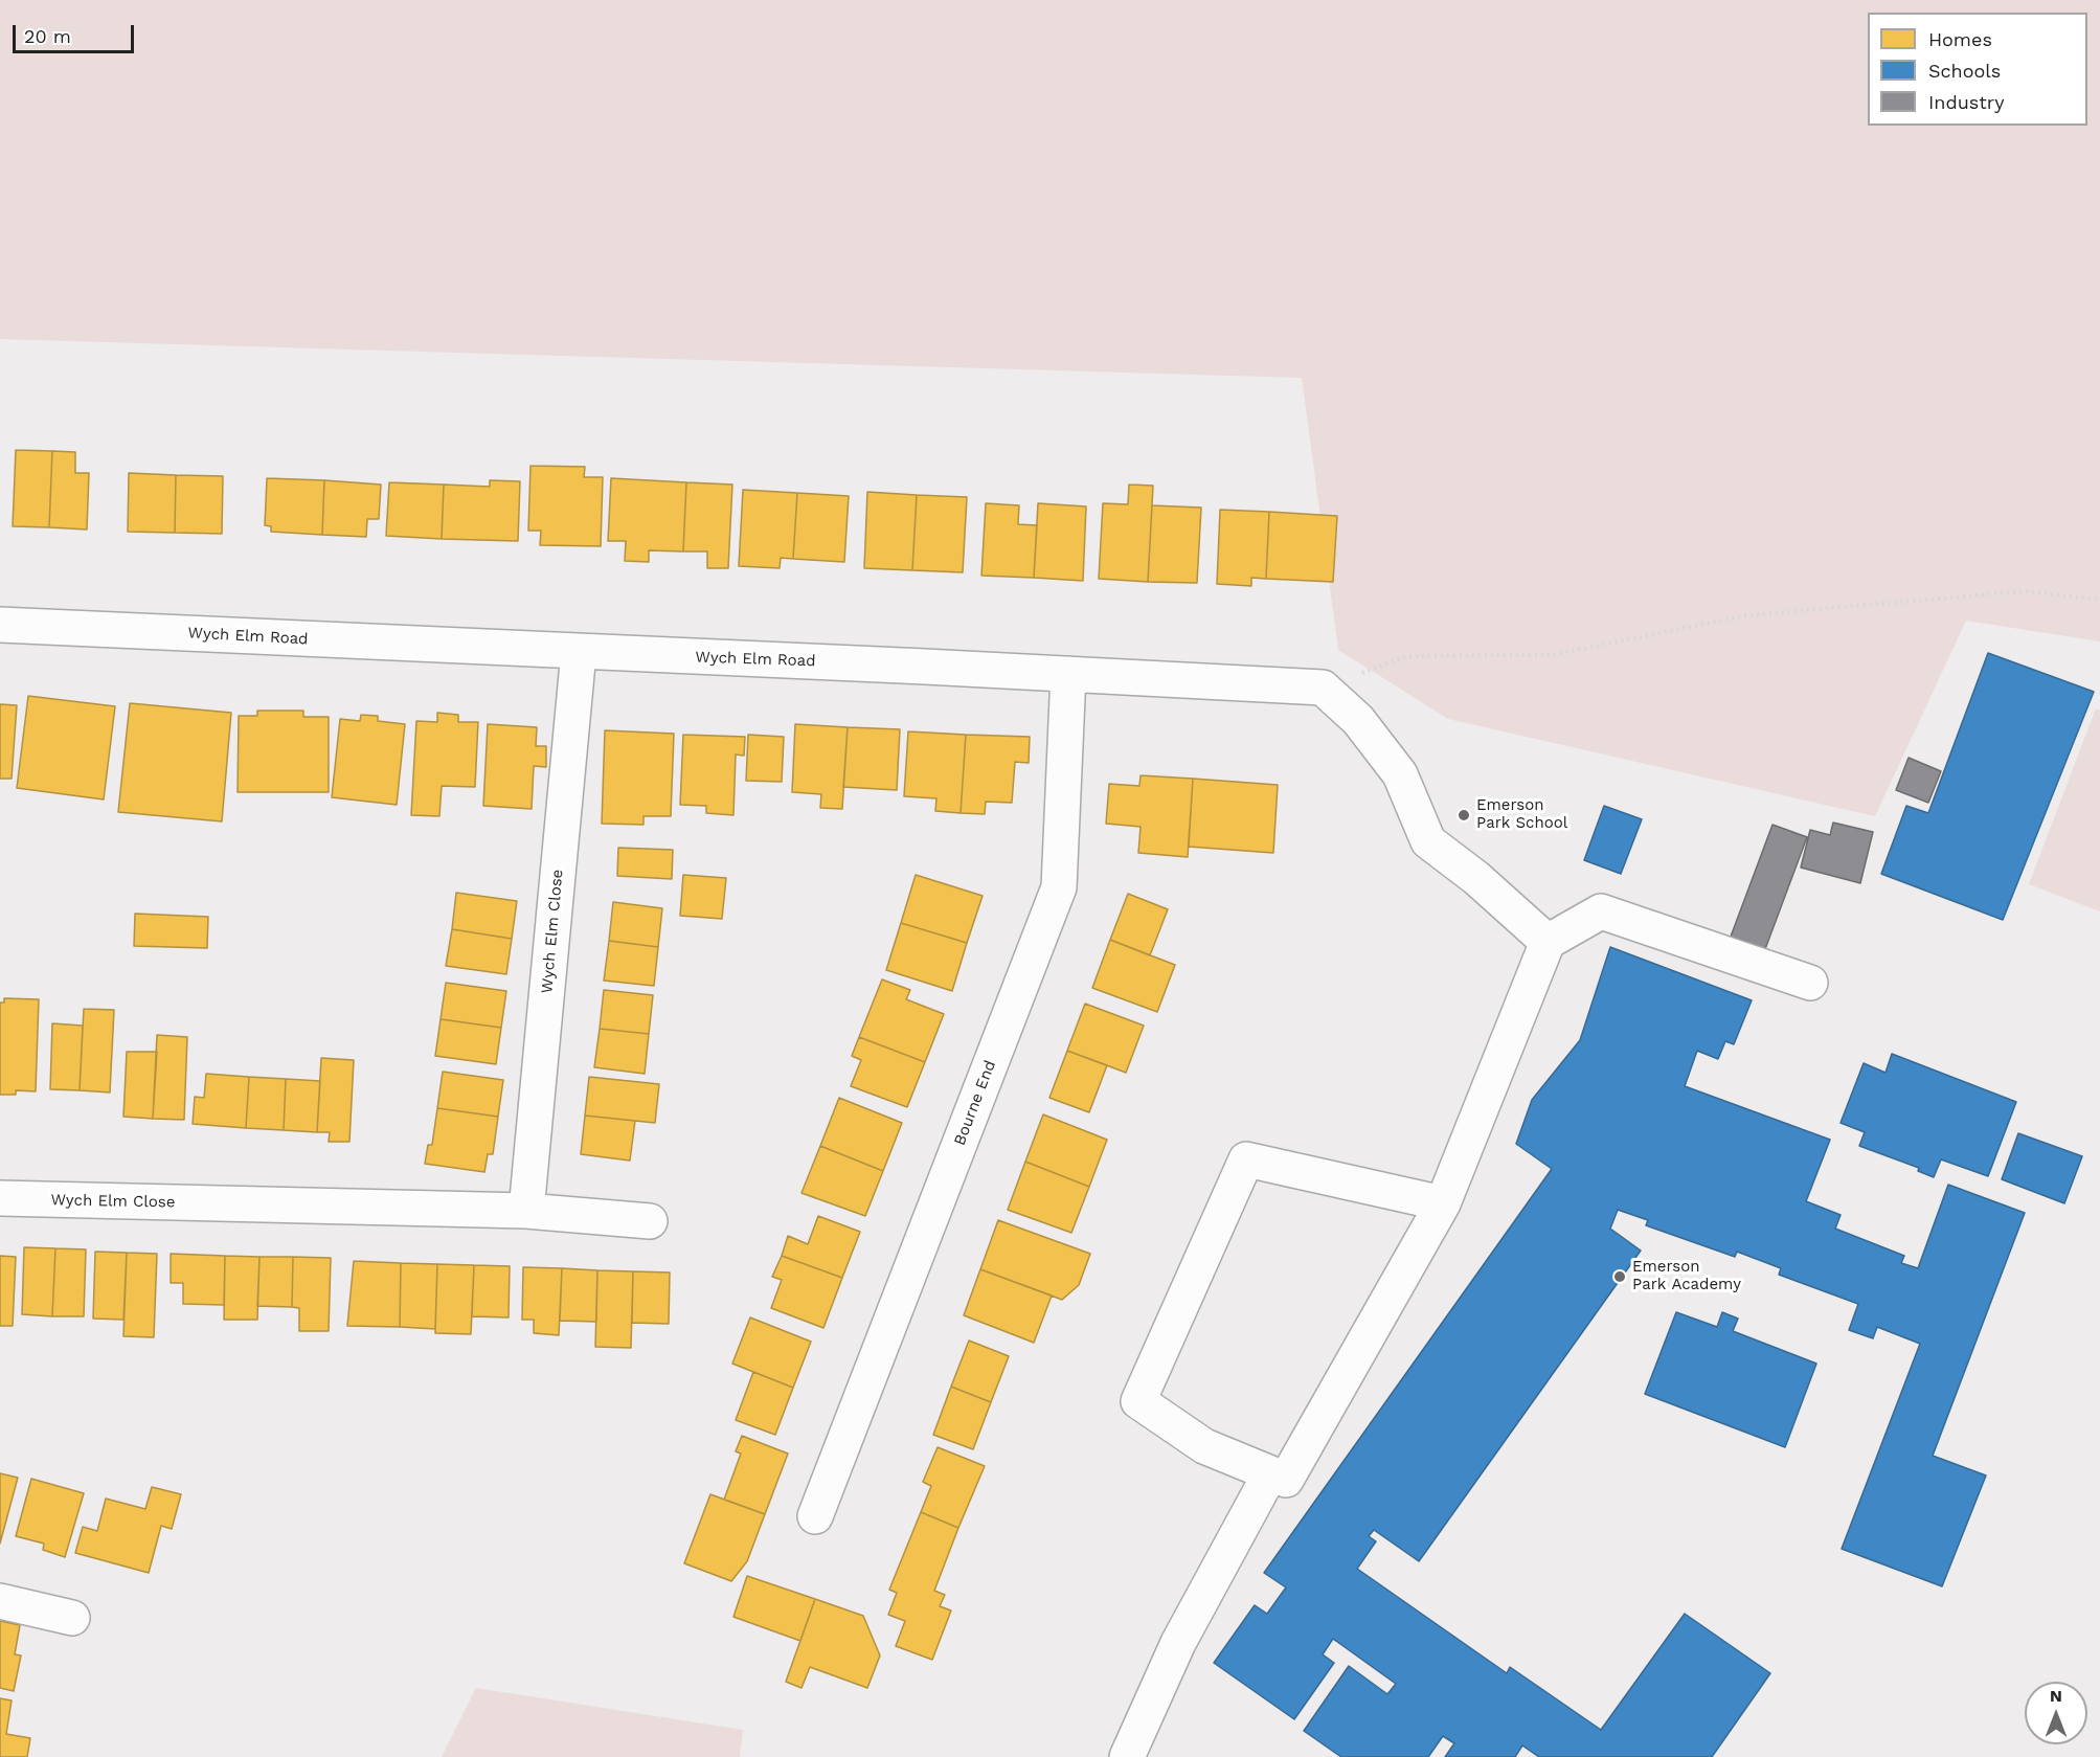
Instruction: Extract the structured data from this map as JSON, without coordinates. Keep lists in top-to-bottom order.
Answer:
{
  "streets": {
    "street": ["Wych Elm Road", "Wych Elm Close", "Bourne End"]
  },
  "crossings": [
    ["Wych Elm Road", "Wych Elm Close"],
    ["Wych Elm Road", "Bourne End"]
  ],
  "places": ["Emerson Park School", "Emerson Park Academy"],
  "legend": ["Homes", "Schools", "Industry"],
  "scale_bar": "20 m",
  "north": "top"
}
